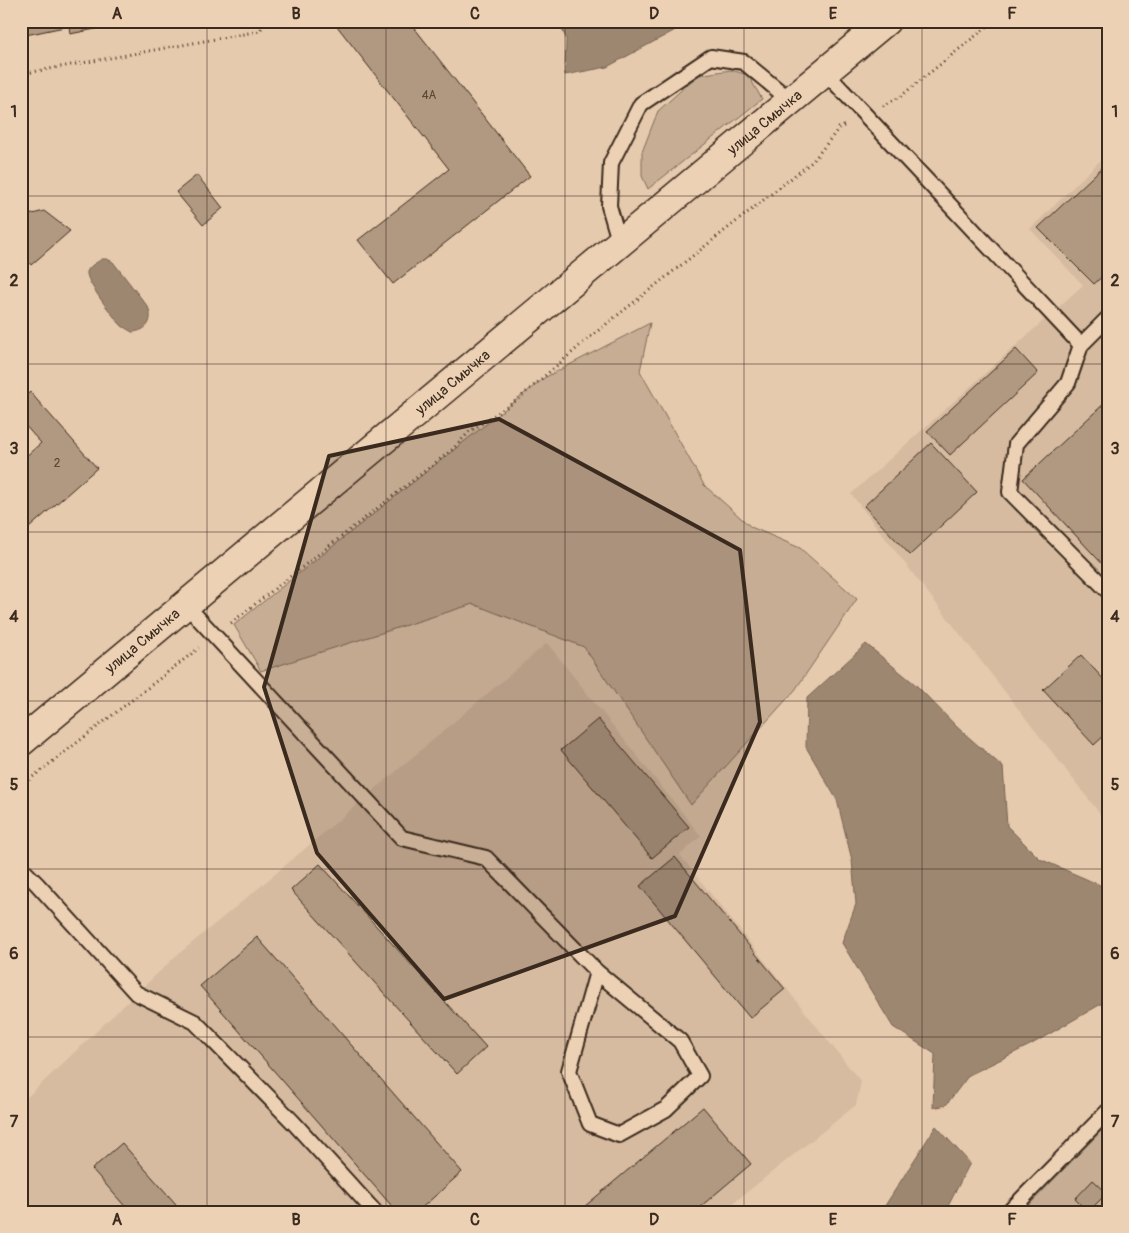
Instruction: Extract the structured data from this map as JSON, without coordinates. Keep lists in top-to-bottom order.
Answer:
{
  "streets": {
    "street": ["улица Смычка"]
  },
  "house_numbers": ["4А", "2"],
  "grid": {
    "columns": [
      "A",
      "B",
      "C",
      "D",
      "E",
      "F"
    ],
    "rows": [
      "1",
      "2",
      "3",
      "4",
      "5",
      "6",
      "7"
    ]
  }
}
